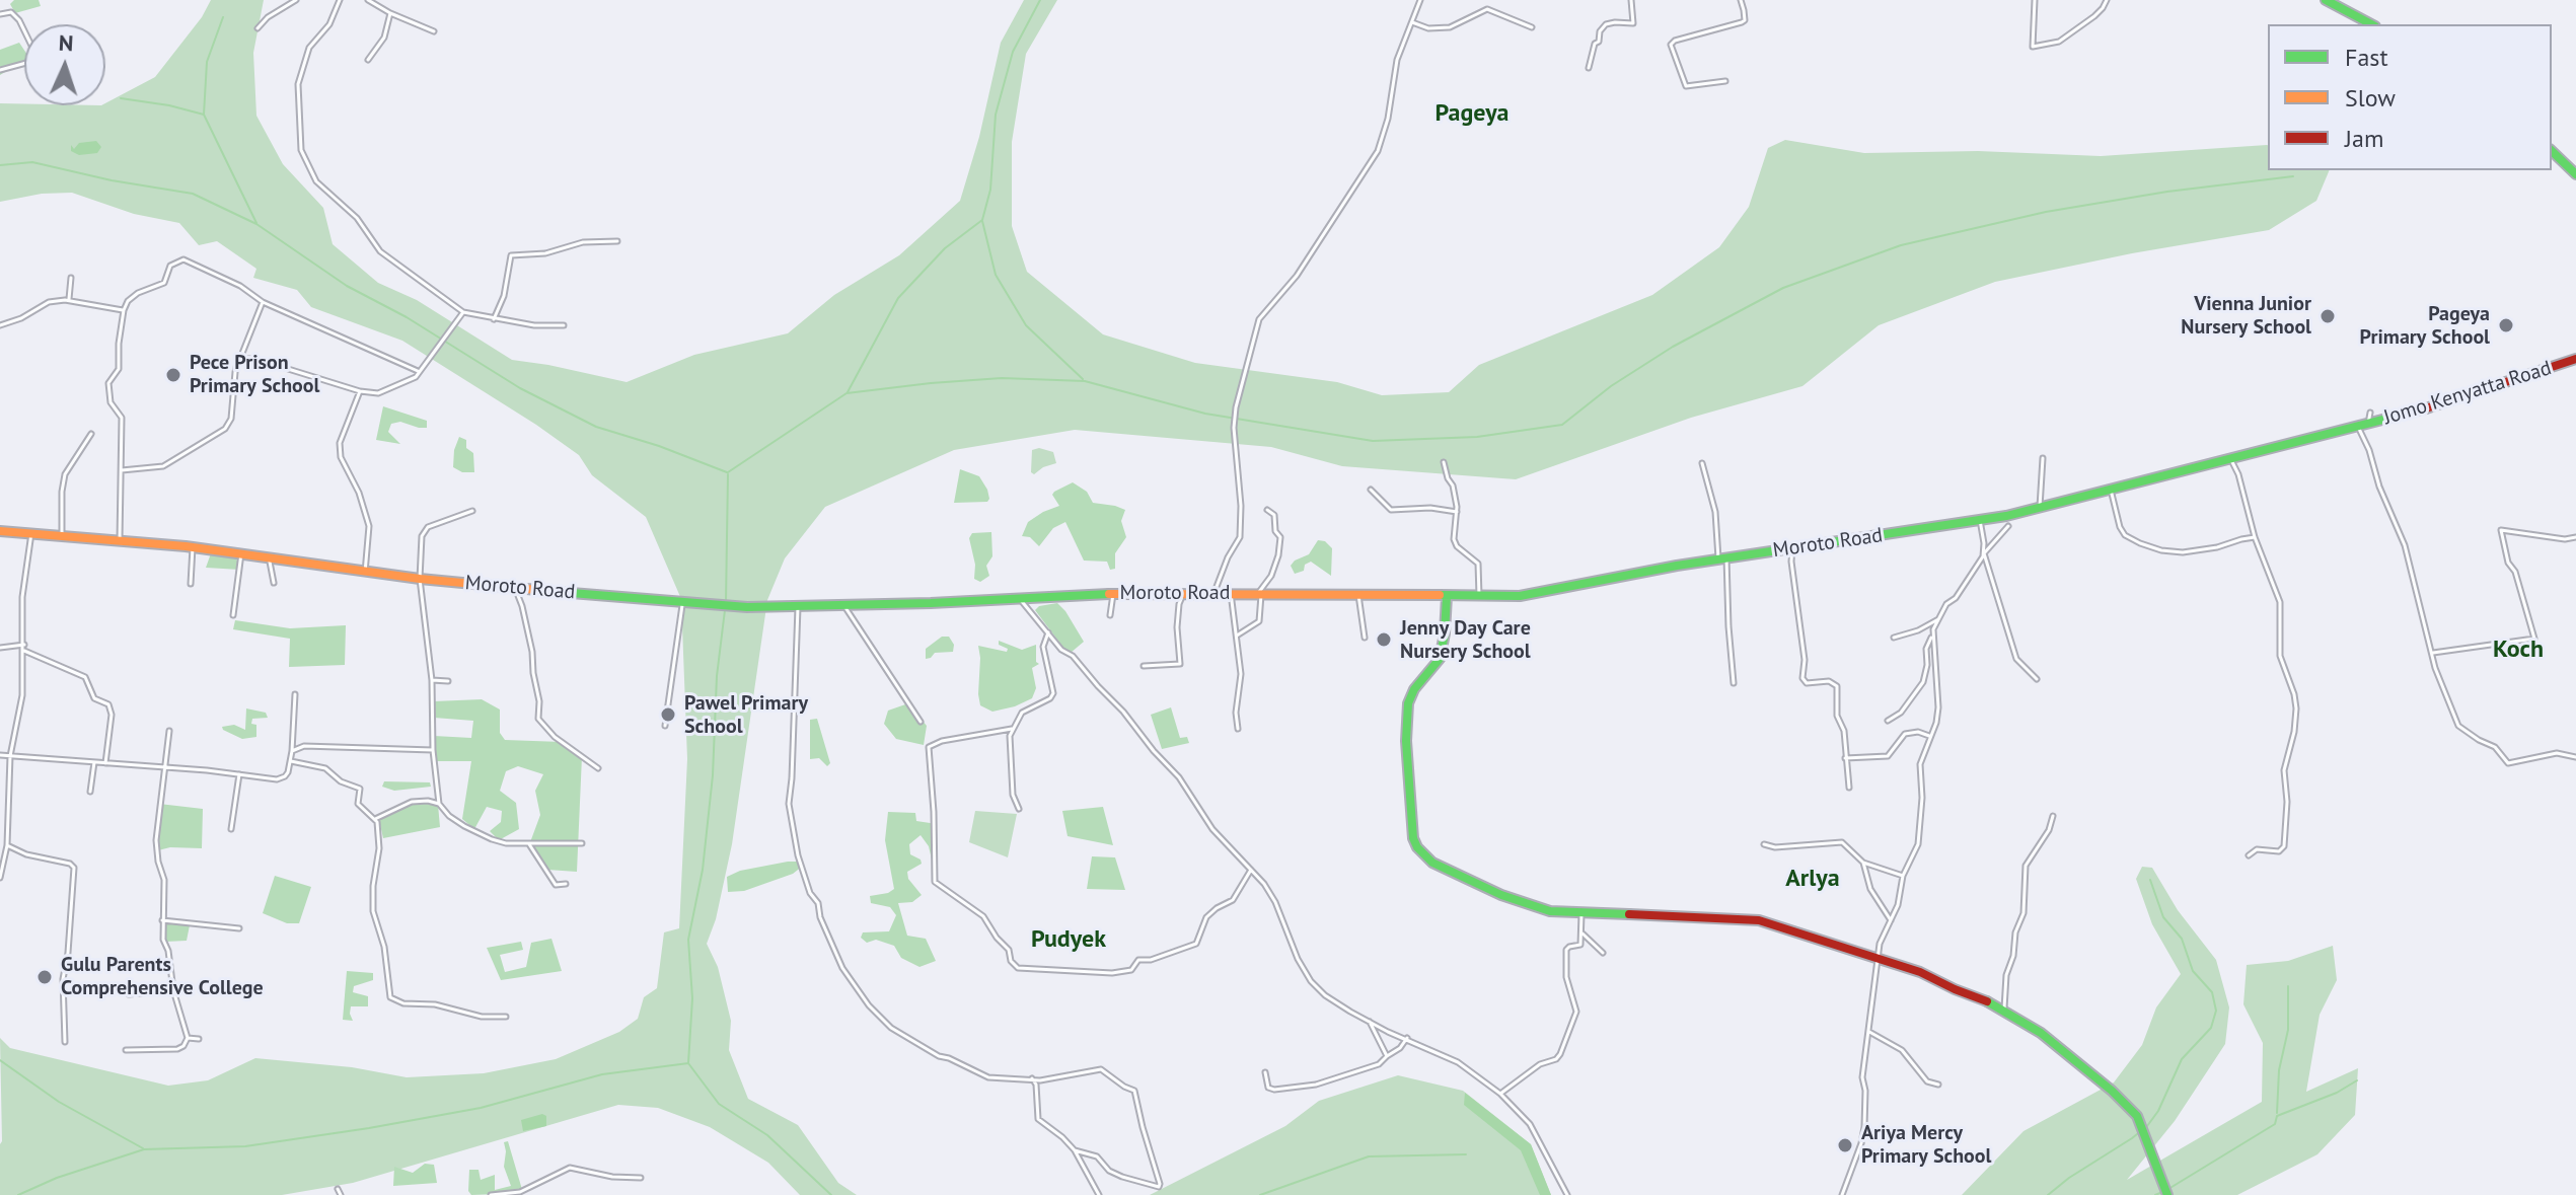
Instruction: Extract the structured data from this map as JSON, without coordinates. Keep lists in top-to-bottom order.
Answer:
{
  "streets": {
    "main road": ["Jomo Kenyatta Road", "Moroto Road"]
  },
  "crossings": [
    ["Jomo Kenyatta Road", "Moroto Road"]
  ],
  "districts": [
    "Pageya",
    "Koch",
    "Arlya",
    "Pudyek"
  ],
  "places": [
    "Vienna Junior Nursery School",
    "Pageya Primary School",
    "Pece Prison Primary School",
    "Jenny Day Care Nursery School",
    "Pawel Primary School",
    "Gulu Parents Comprehensive College",
    "Ariya Mercy Primary School"
  ],
  "legend": ["Fast", "Slow", "Jam"],
  "north": "top"
}
